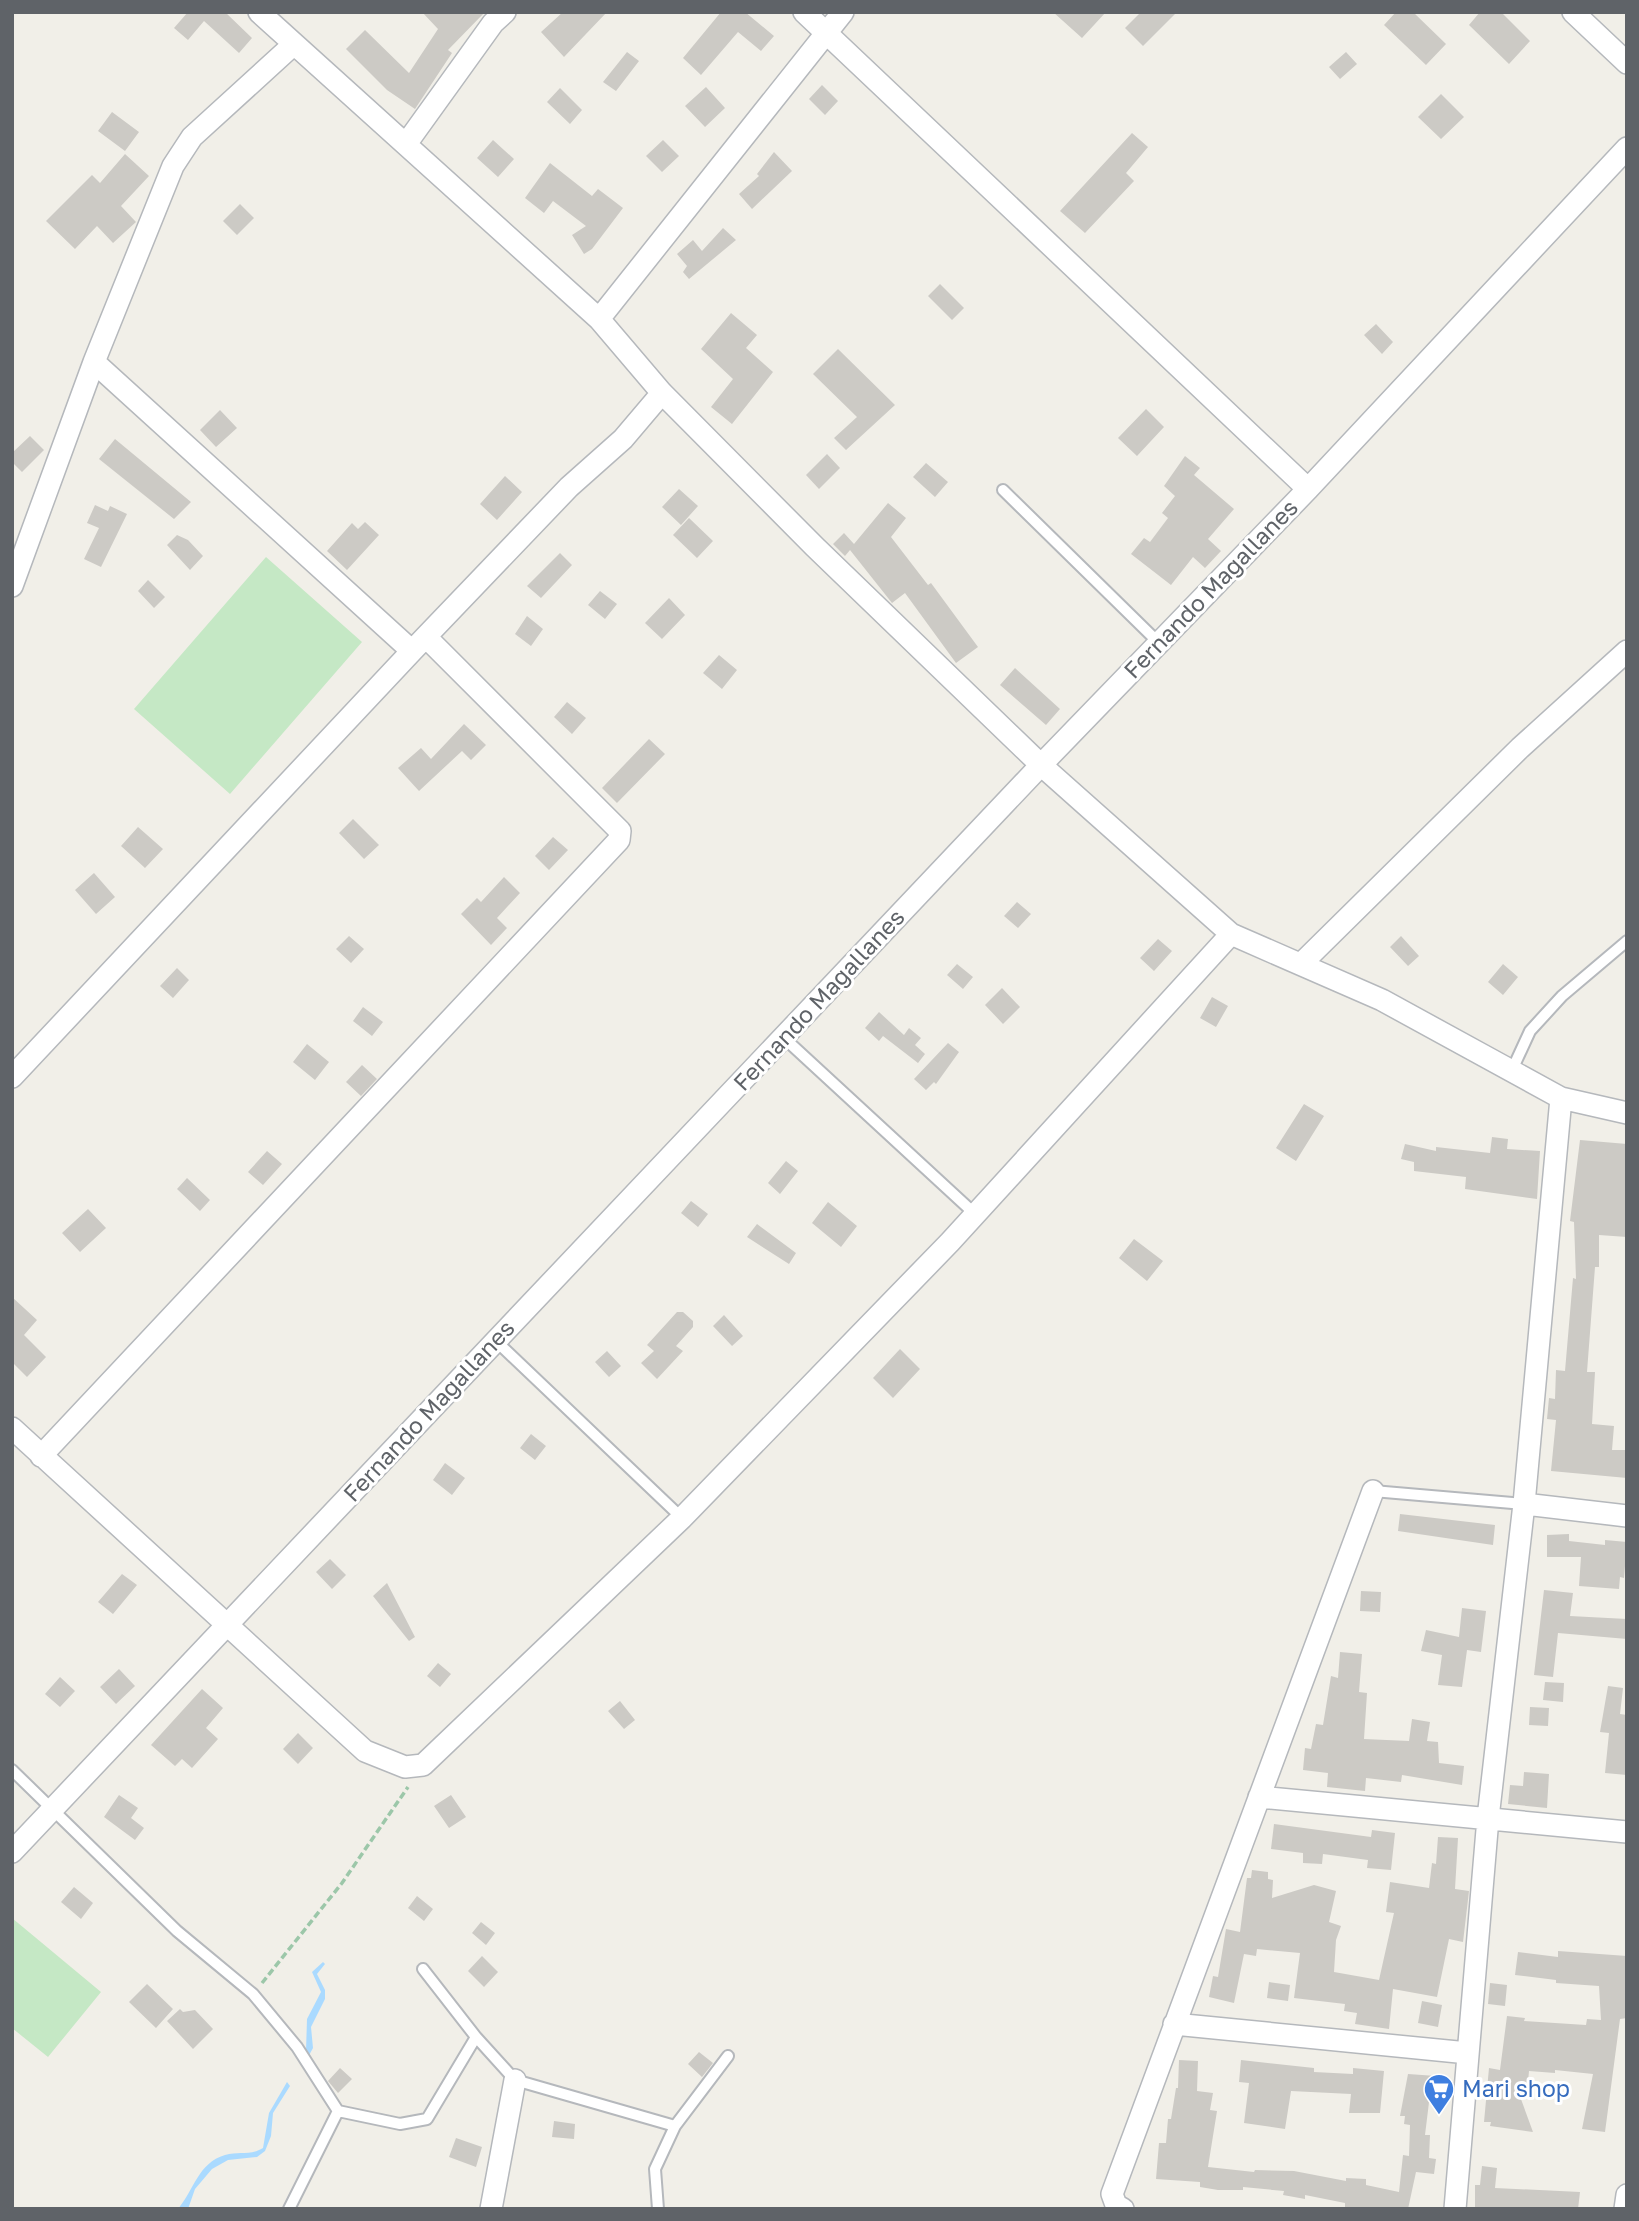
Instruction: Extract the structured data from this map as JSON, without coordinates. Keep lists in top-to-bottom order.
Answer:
{
  "streets": {
    "street": ["Fernando Magallanes"]
  },
  "places": {
    "supermarket": ["Mari shop"]
  }
}
